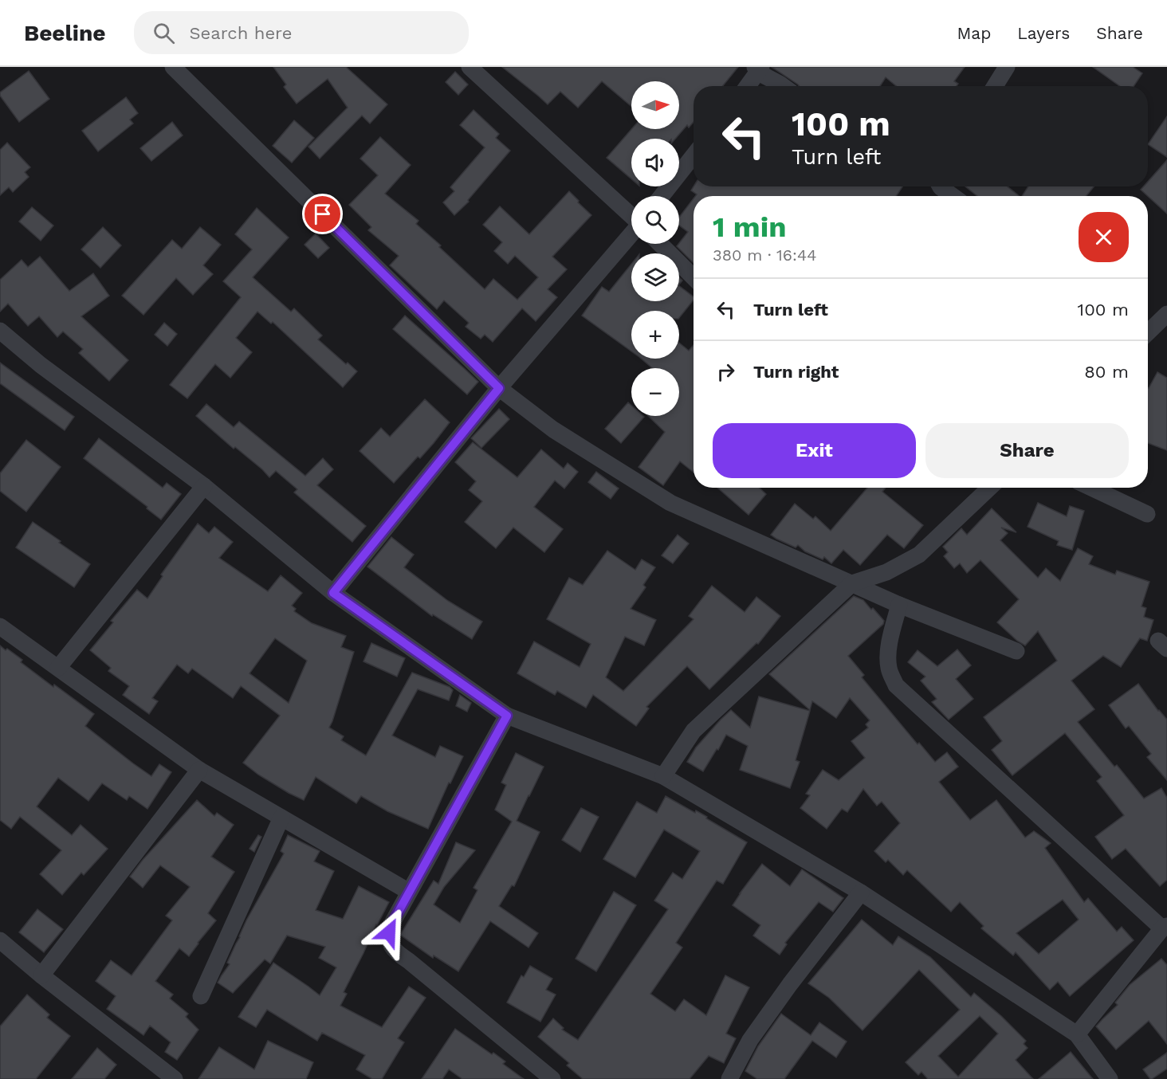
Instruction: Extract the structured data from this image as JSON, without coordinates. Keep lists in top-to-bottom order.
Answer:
{
  "north": "right",
  "page": {
    "header": "Beeline",
    "search": "Search here",
    "nav": ["Map", "Layers", "Share"],
    "map_buttons": ["+", "−"],
    "turn": ["100 m", "Turn left"],
    "heading": ["1 min", "380 m · 16:44"],
    "list": [
      {
        "name": "Turn left",
        "value": "100 m"
      },
      {
        "name": "Turn right",
        "value": "80 m"
      }
    ],
    "buttons": ["Exit", "Share"]
  }
}
